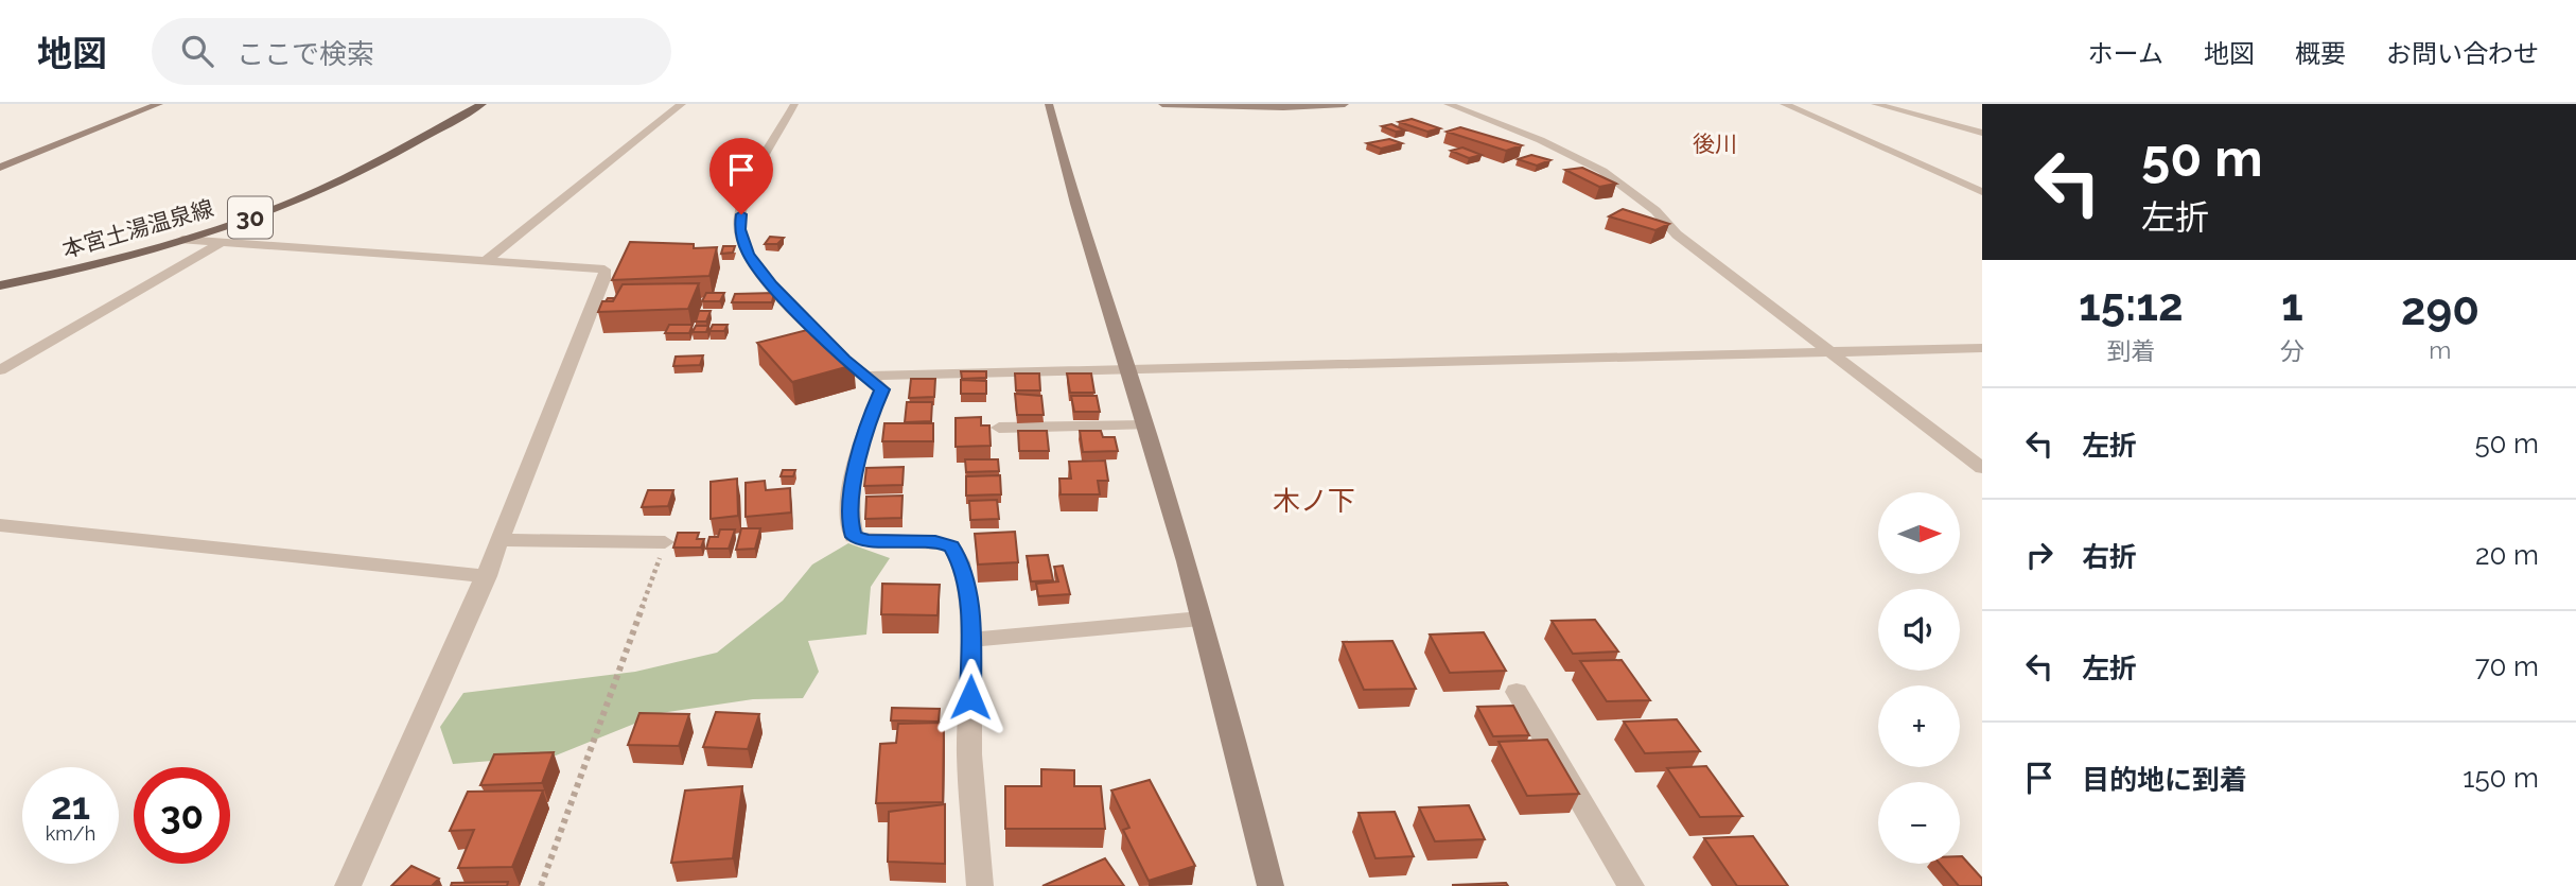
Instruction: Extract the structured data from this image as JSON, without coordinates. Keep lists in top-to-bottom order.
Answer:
{
  "streets": {
    "main road": ["30", "本宮土湯温泉線"]
  },
  "districts": ["後川", "木ノ下"],
  "north": "right",
  "page": {
    "header": "地図",
    "search": "ここで検索",
    "nav": [
      "ホーム",
      "地図",
      "概要",
      "お問い合わせ"
    ],
    "turn": ["50 m", "左折"],
    "eta": [
      "15:12",
      "到着",
      "1",
      "分",
      "290",
      "m"
    ],
    "list": [
      {
        "name": "左折",
        "value": "50 m"
      },
      {
        "name": "右折",
        "value": "20 m"
      },
      {
        "name": "左折",
        "value": "70 m"
      },
      {
        "name": "目的地に到着",
        "value": "150 m"
      }
    ],
    "map_buttons": ["+", "−"],
    "speed": "21 km/h",
    "limit": "30"
  }
}
